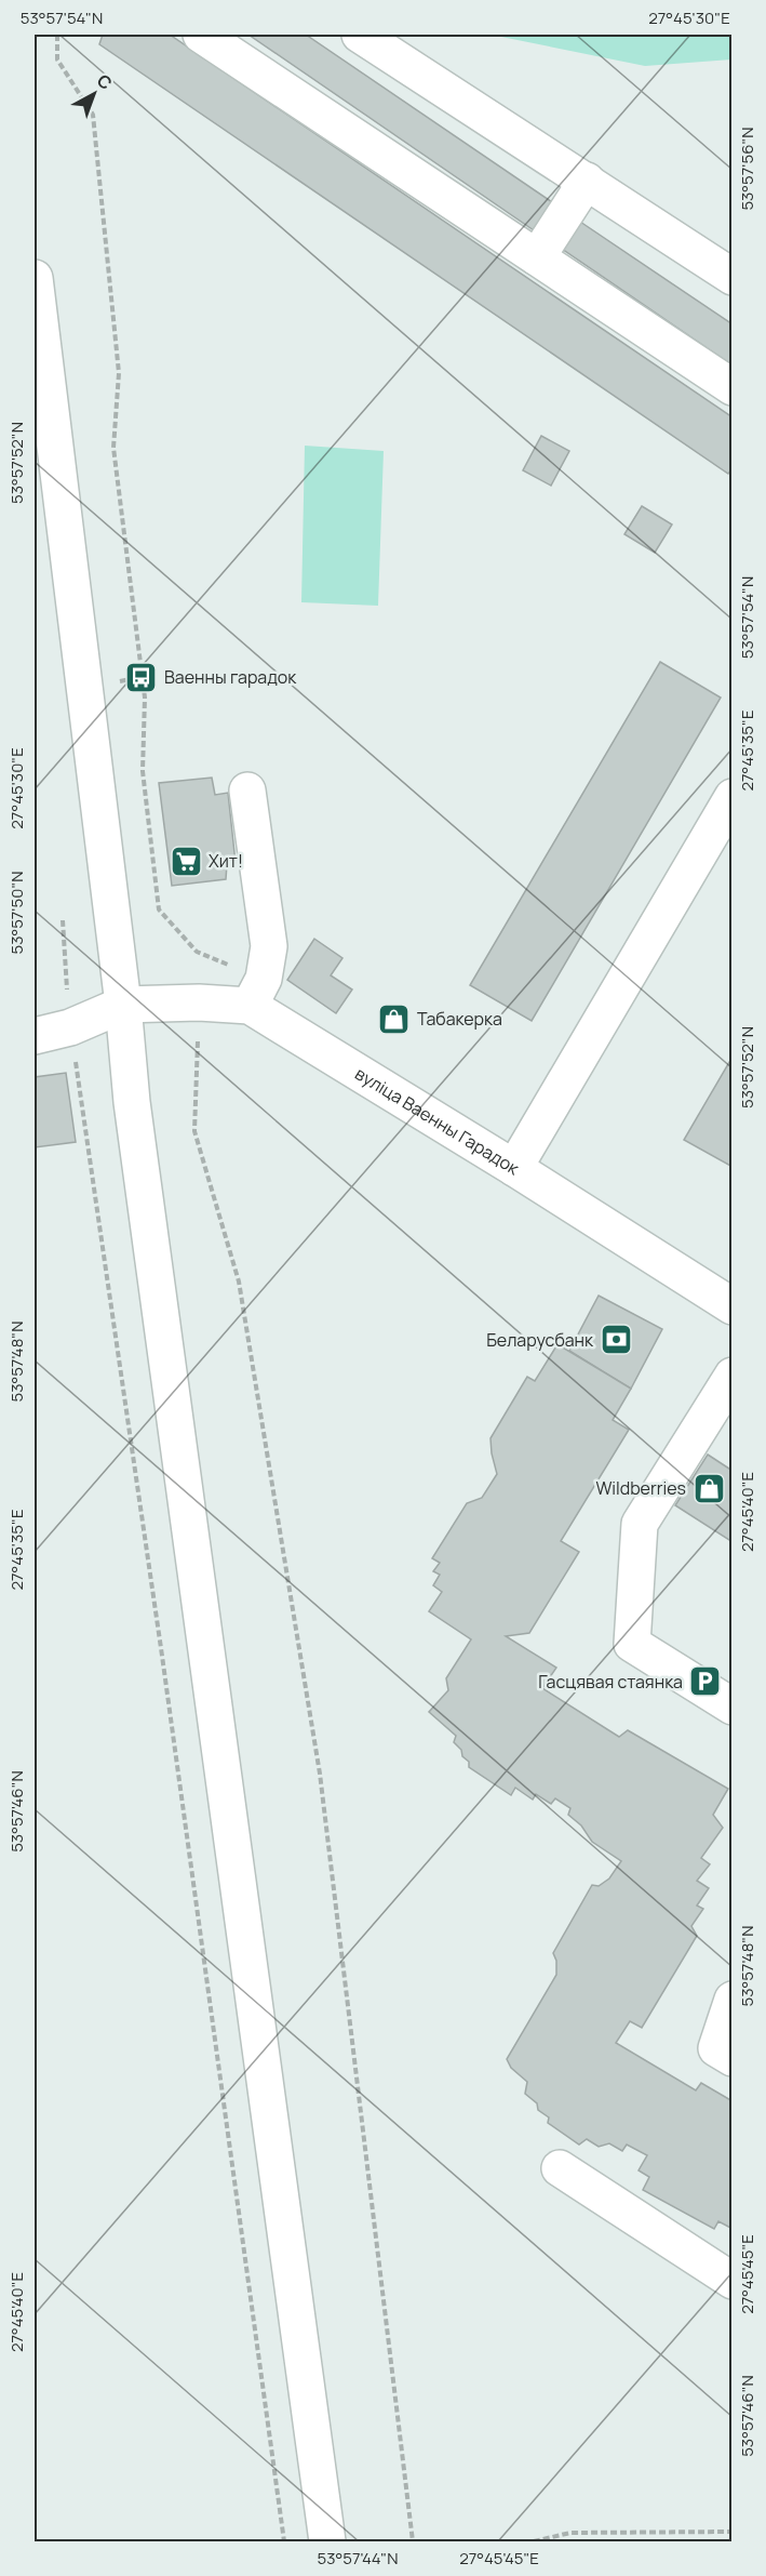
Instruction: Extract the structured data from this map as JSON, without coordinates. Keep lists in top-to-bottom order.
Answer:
{
  "streets": {
    "main road": ["вуліца Ваенны Гарадок"]
  },
  "places": {
    "bus stop": ["Ваенны гарадок"],
    "supermarket": ["Хит!"],
    "shop": ["Табакерка", "Wildberries"],
    "bank": ["Беларусбанк"],
    "parking": ["Гасцявая стаянка"]
  },
  "north": "top right",
  "coordinates": [
    "53°57'54\"N",
    "27°45'30\"E",
    "53°57'56\"N",
    "53°57'52\"N",
    "27°45'35\"E",
    "53°57'50\"N",
    "53°57'48\"N",
    "27°45'40\"E",
    "53°57'46\"N",
    "27°45'45\"E",
    "53°57'44\"N"
  ]
}
